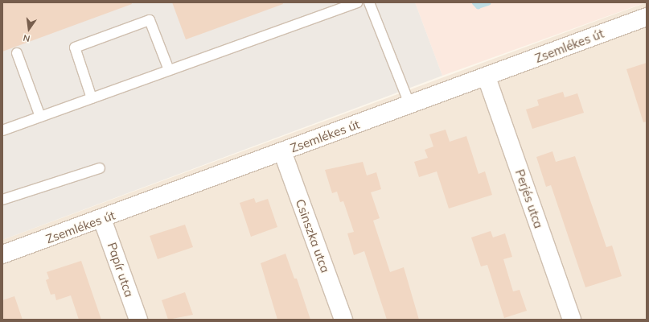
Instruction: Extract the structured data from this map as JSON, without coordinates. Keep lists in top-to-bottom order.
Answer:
{
  "streets": {
    "street": [
      "Zsemlékes út",
      "Perjés utca",
      "Csinszka utca",
      "Papír utca"
    ]
  },
  "crossings": [
    ["Zsemlékes út", "Perjés utca"],
    ["Zsemlékes út", "Csinszka utca"],
    ["Zsemlékes út", "Papír utca"]
  ],
  "north": "bottom"
}
